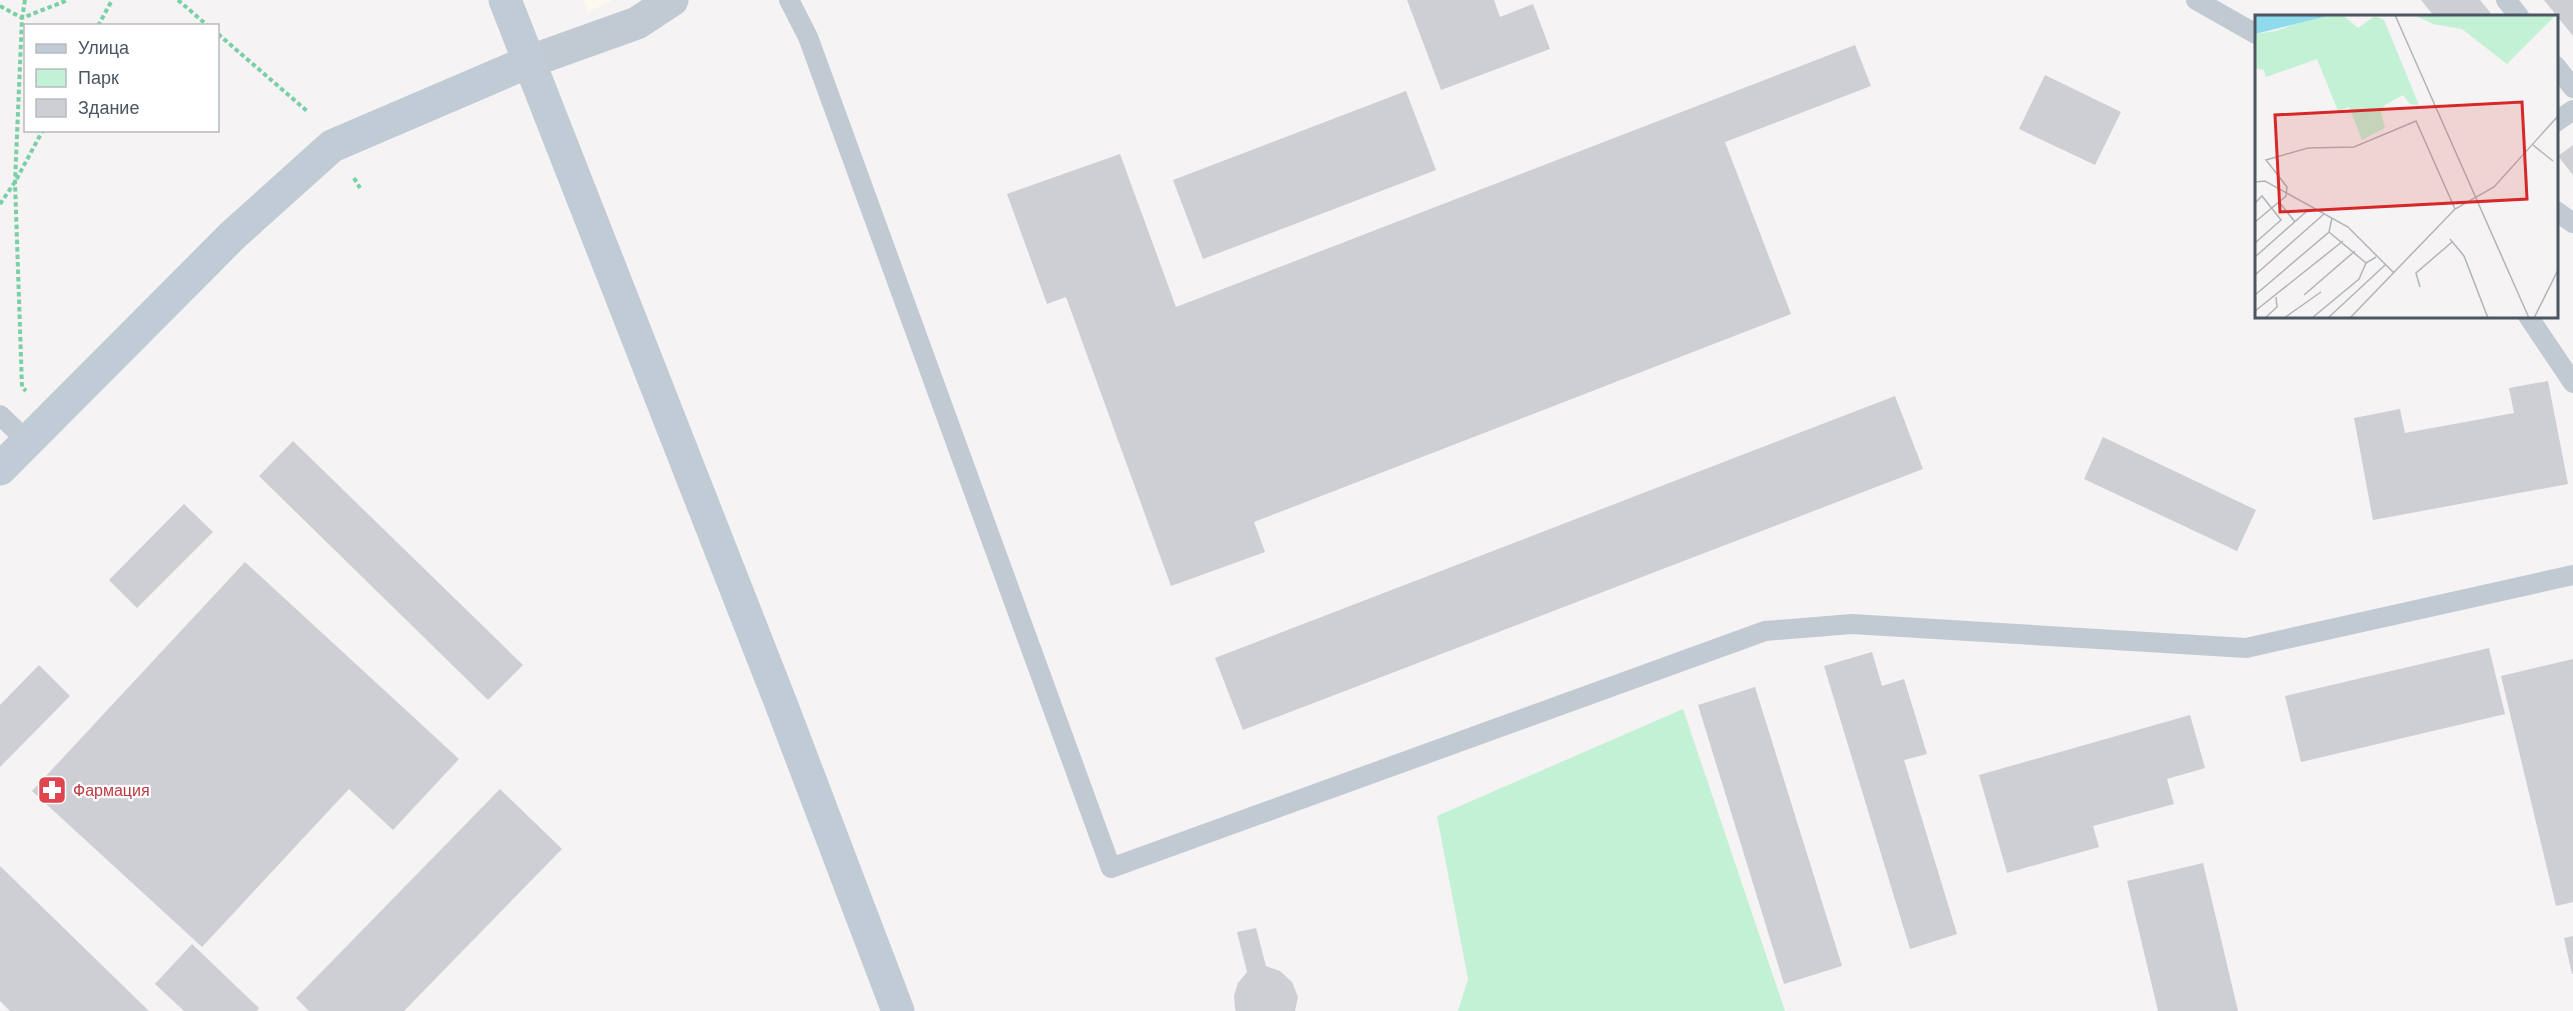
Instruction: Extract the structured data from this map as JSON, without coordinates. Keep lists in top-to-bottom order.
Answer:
{
  "places": {
    "pharmacy": ["Фармация"]
  },
  "legend": ["Улица", "Парк", "Здание"]
}
